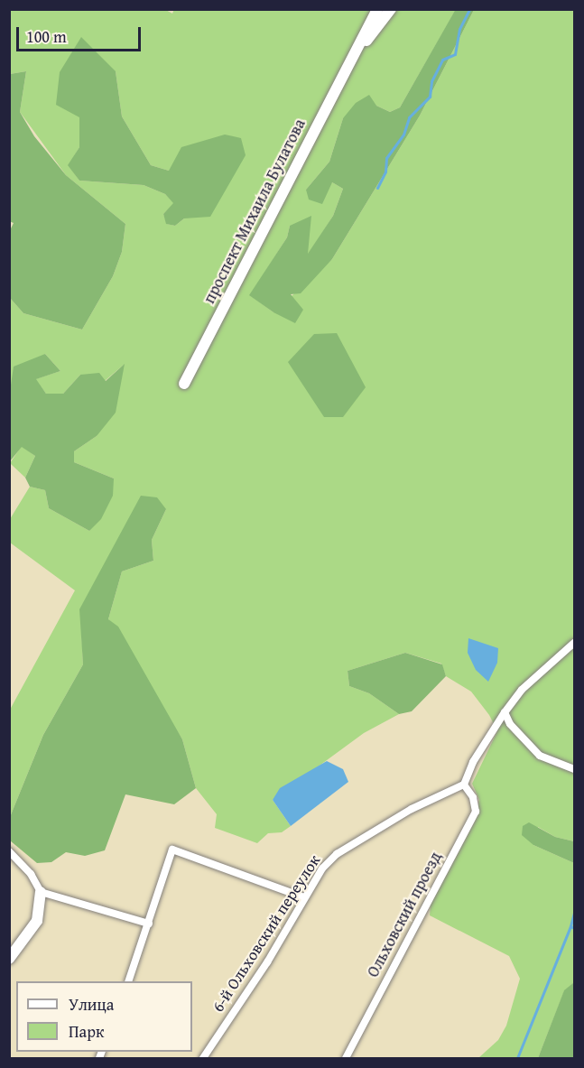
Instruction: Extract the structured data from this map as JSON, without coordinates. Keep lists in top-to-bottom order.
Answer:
{
  "streets": {
    "street": ["проспект Михаила Булатова", "Ольховский проезд", "6-й Ольховский переулок"]
  },
  "crossings": [
    ["Ольховский проезд", "6-й Ольховский переулок"]
  ],
  "legend": ["Улица", "Парк"],
  "scale_bar": "100 m"
}
